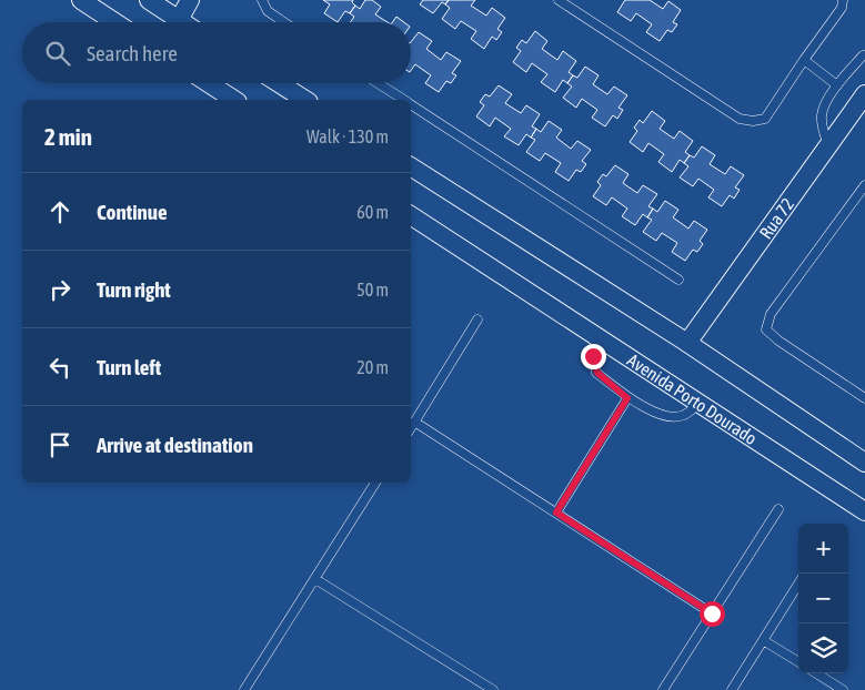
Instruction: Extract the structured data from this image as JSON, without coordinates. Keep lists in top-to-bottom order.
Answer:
{
  "streets": {
    "street": ["Rua 72", "Avenida Porto Dourado"]
  },
  "page": {
    "search": "Search here",
    "heading": ["2 min", "Walk · 130 m"],
    "list": [
      ["Continue", "60 m"],
      ["Turn right", "50 m"],
      ["Turn left", "20 m"],
      "Arrive at destination"
    ],
    "map_buttons": ["+", "−"]
  }
}
